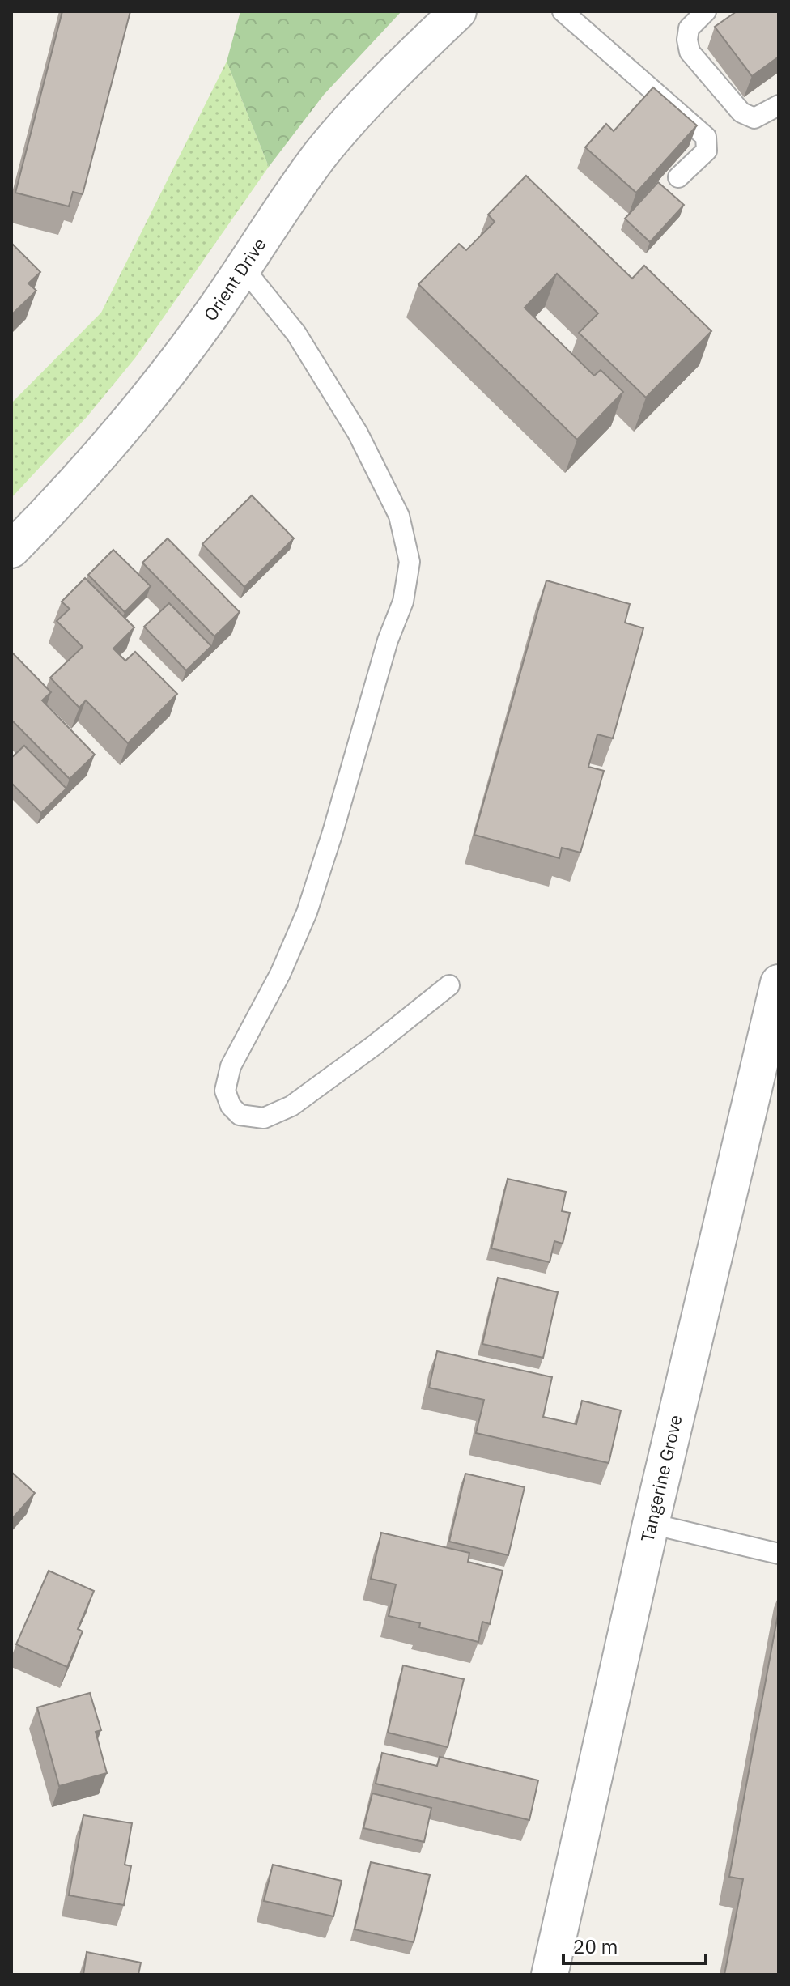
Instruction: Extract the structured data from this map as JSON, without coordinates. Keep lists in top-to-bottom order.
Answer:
{
  "streets": {
    "street": ["Orient Drive", "Tangerine Grove"]
  },
  "scale_bar": "20 m"
}
